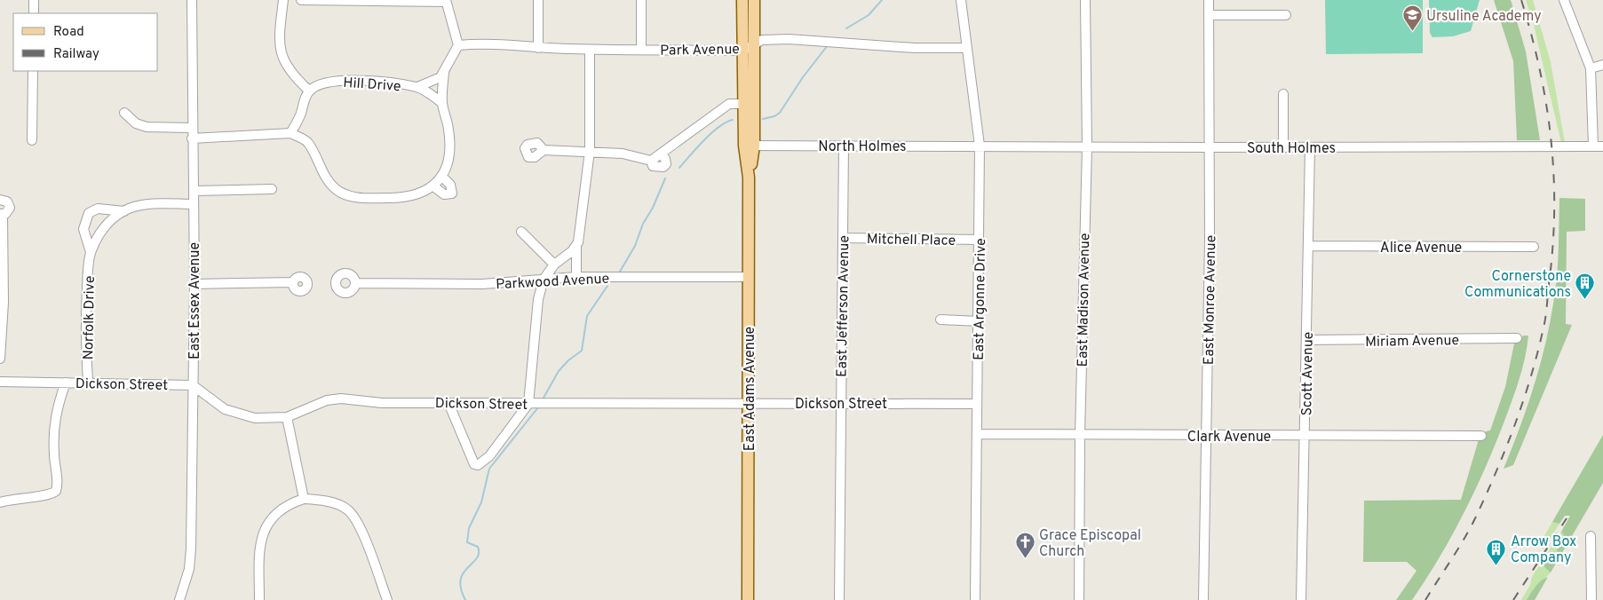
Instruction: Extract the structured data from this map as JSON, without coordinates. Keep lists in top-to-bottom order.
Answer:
{
  "streets": {
    "main road": ["East Adams Avenue"],
    "street": [
      "Park Avenue",
      "Hill Drive",
      "North Holmes",
      "South Holmes",
      "Mitchell Place",
      "Alice Avenue",
      "Parkwood Avenue",
      "East Argonne Drive",
      "East Madison Avenue",
      "East Monroe Avenue",
      "East Essex Avenue",
      "East Jefferson Avenue",
      "Norfolk Drive",
      "Miriam Avenue",
      "Scott Avenue",
      "Dickson Street",
      "Clark Avenue"
    ]
  },
  "crossings": [
    ["Park Avenue", "East Argonne Drive"],
    ["North Holmes", "South Holmes"],
    ["North Holmes", "East Argonne Drive"],
    ["North Holmes", "East Jefferson Avenue"],
    ["North Holmes", "East Adams Avenue"],
    ["South Holmes", "East Argonne Drive"],
    ["South Holmes", "East Madison Avenue"],
    ["South Holmes", "East Monroe Avenue"],
    ["South Holmes", "Scott Avenue"],
    ["Mitchell Place", "East Argonne Drive"],
    ["Mitchell Place", "East Jefferson Avenue"],
    ["Alice Avenue", "Scott Avenue"],
    ["Parkwood Avenue", "East Adams Avenue"],
    ["East Argonne Drive", "Dickson Street"],
    ["East Argonne Drive", "Clark Avenue"],
    ["East Madison Avenue", "Clark Avenue"],
    ["East Monroe Avenue", "Clark Avenue"],
    ["East Essex Avenue", "Norfolk Drive"],
    ["East Essex Avenue", "Dickson Street"],
    ["East Jefferson Avenue", "Dickson Street"],
    ["Norfolk Drive", "Dickson Street"],
    ["Miriam Avenue", "Scott Avenue"],
    ["Scott Avenue", "Clark Avenue"],
    ["Dickson Street", "East Adams Avenue"]
  ],
  "places": {
    "school or university": ["Ursuline Academy"],
    "building": ["Cornerstone Communications", "Arrow Box Company"],
    "church": ["Grace Episcopal Church"]
  },
  "legend": ["Road", "Railway"]
}
